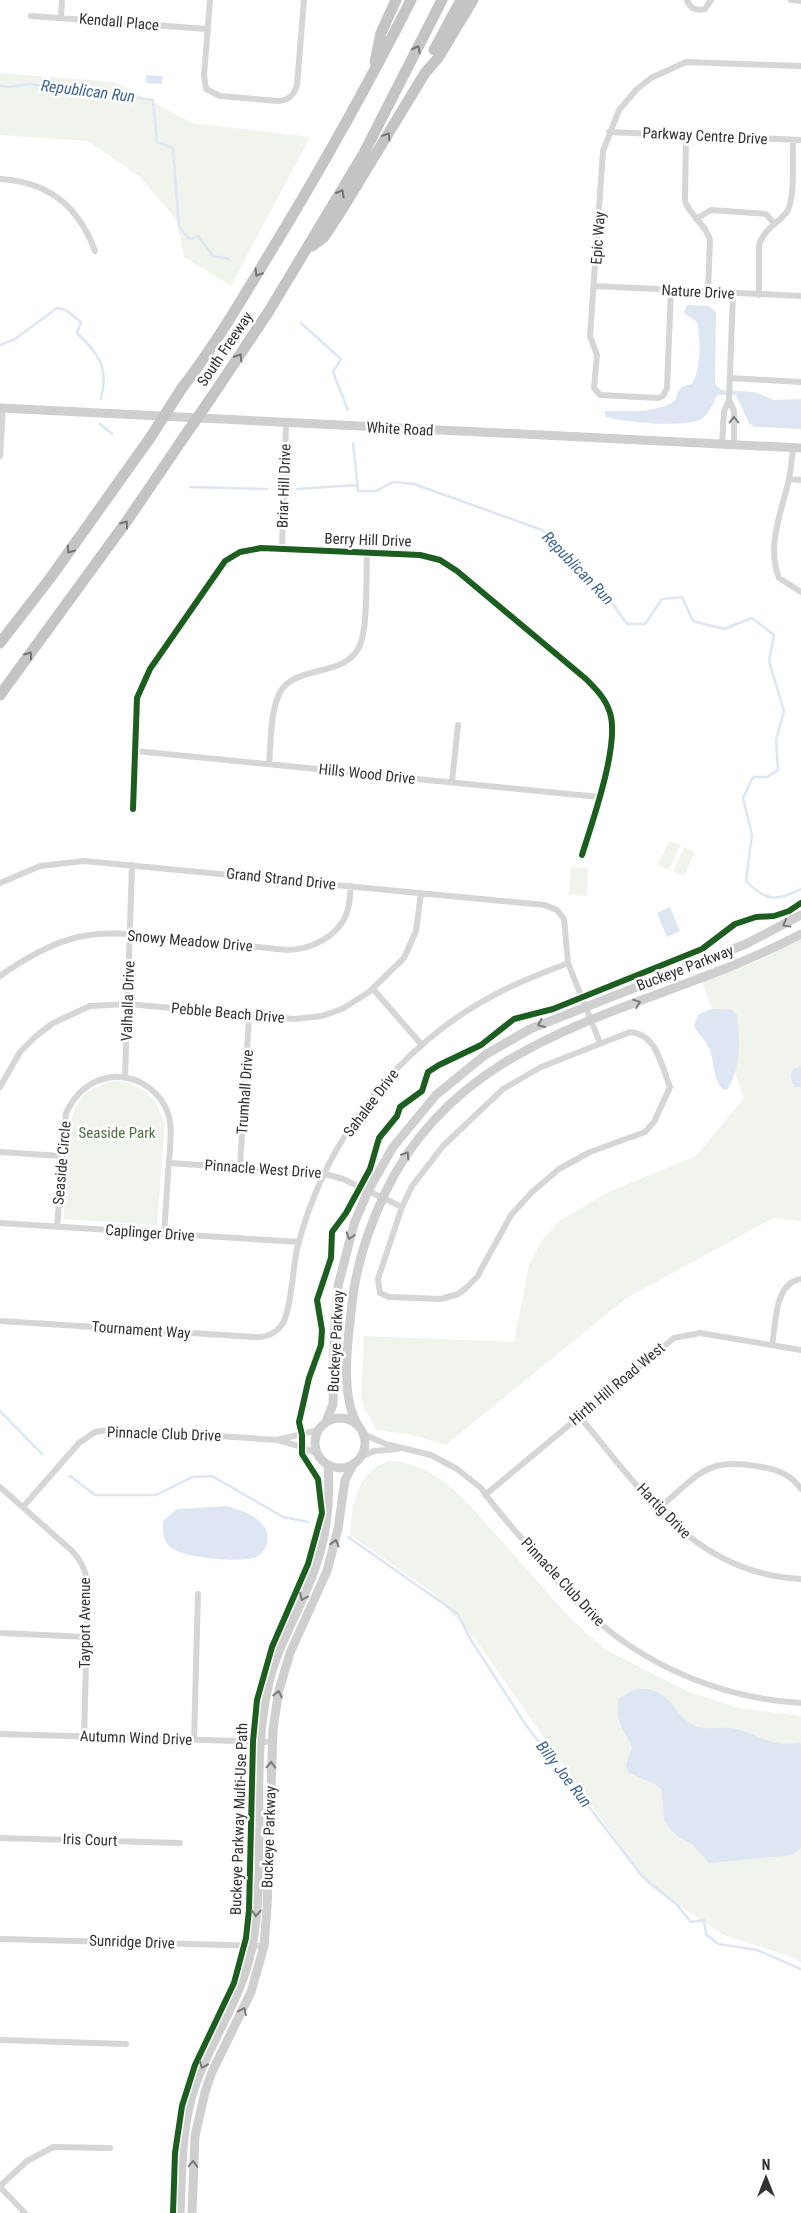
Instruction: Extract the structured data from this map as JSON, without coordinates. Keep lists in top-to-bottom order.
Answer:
{
  "streets": {
    "highway": ["South Freeway"],
    "street": [
      "Kendall Place",
      "Parkway Centre Drive",
      "Epic Way",
      "Nature Drive",
      "White Road",
      "Briar Hill Drive",
      "Berry Hill Drive",
      "Hills Wood Drive",
      "Grand Strand Drive",
      "Snowy Meadow Drive",
      "Buckeye Parkway",
      "Valhalla Drive",
      "Pebble Beach Drive",
      "Trumhall Drive",
      "Sahalee Drive",
      "Seaside Circle",
      "Pinnacle West Drive",
      "Caplinger Drive",
      "Tournament Way",
      "Hirth Hill Road West",
      "Pinnacle Club Drive",
      "Hartig Drive",
      "Tayport Avenue",
      "Autumn Wind Drive",
      "Iris Court",
      "Sunridge Drive"
    ],
    "cycle path": ["Buckeye Parkway Multi-Use Path"]
  },
  "crossings": [
    ["Parkway Centre Drive", "Epic Way"],
    ["Epic Way", "Nature Drive"],
    ["White Road", "Briar Hill Drive"],
    ["Briar Hill Drive", "Berry Hill Drive"],
    ["Berry Hill Drive", "Hills Wood Drive"],
    ["Grand Strand Drive", "Snowy Meadow Drive"],
    ["Grand Strand Drive", "Valhalla Drive"],
    ["Grand Strand Drive", "Pebble Beach Drive"],
    ["Grand Strand Drive", "Sahalee Drive"],
    ["Snowy Meadow Drive", "Valhalla Drive"],
    ["Buckeye Parkway", "Pinnacle West Drive"],
    ["Buckeye Parkway", "Pinnacle Club Drive"],
    ["Buckeye Parkway", "Autumn Wind Drive"],
    ["Buckeye Parkway", "Sunridge Drive"],
    ["Valhalla Drive", "Pebble Beach Drive"],
    ["Valhalla Drive", "Seaside Circle"],
    ["Pebble Beach Drive", "Trumhall Drive"],
    ["Trumhall Drive", "Pinnacle West Drive"],
    ["Sahalee Drive", "Pinnacle West Drive"],
    ["Sahalee Drive", "Caplinger Drive"],
    ["Sahalee Drive", "Tournament Way"],
    ["Seaside Circle", "Pinnacle West Drive"],
    ["Seaside Circle", "Caplinger Drive"],
    ["Hirth Hill Road West", "Pinnacle Club Drive"],
    ["Hirth Hill Road West", "Hartig Drive"],
    ["Pinnacle Club Drive", "Tayport Avenue"],
    ["Tayport Avenue", "Autumn Wind Drive"]
  ],
  "water": ["Republican Run", "Billy Joe Run"],
  "parks": ["Seaside Park"],
  "north": "top"
}
